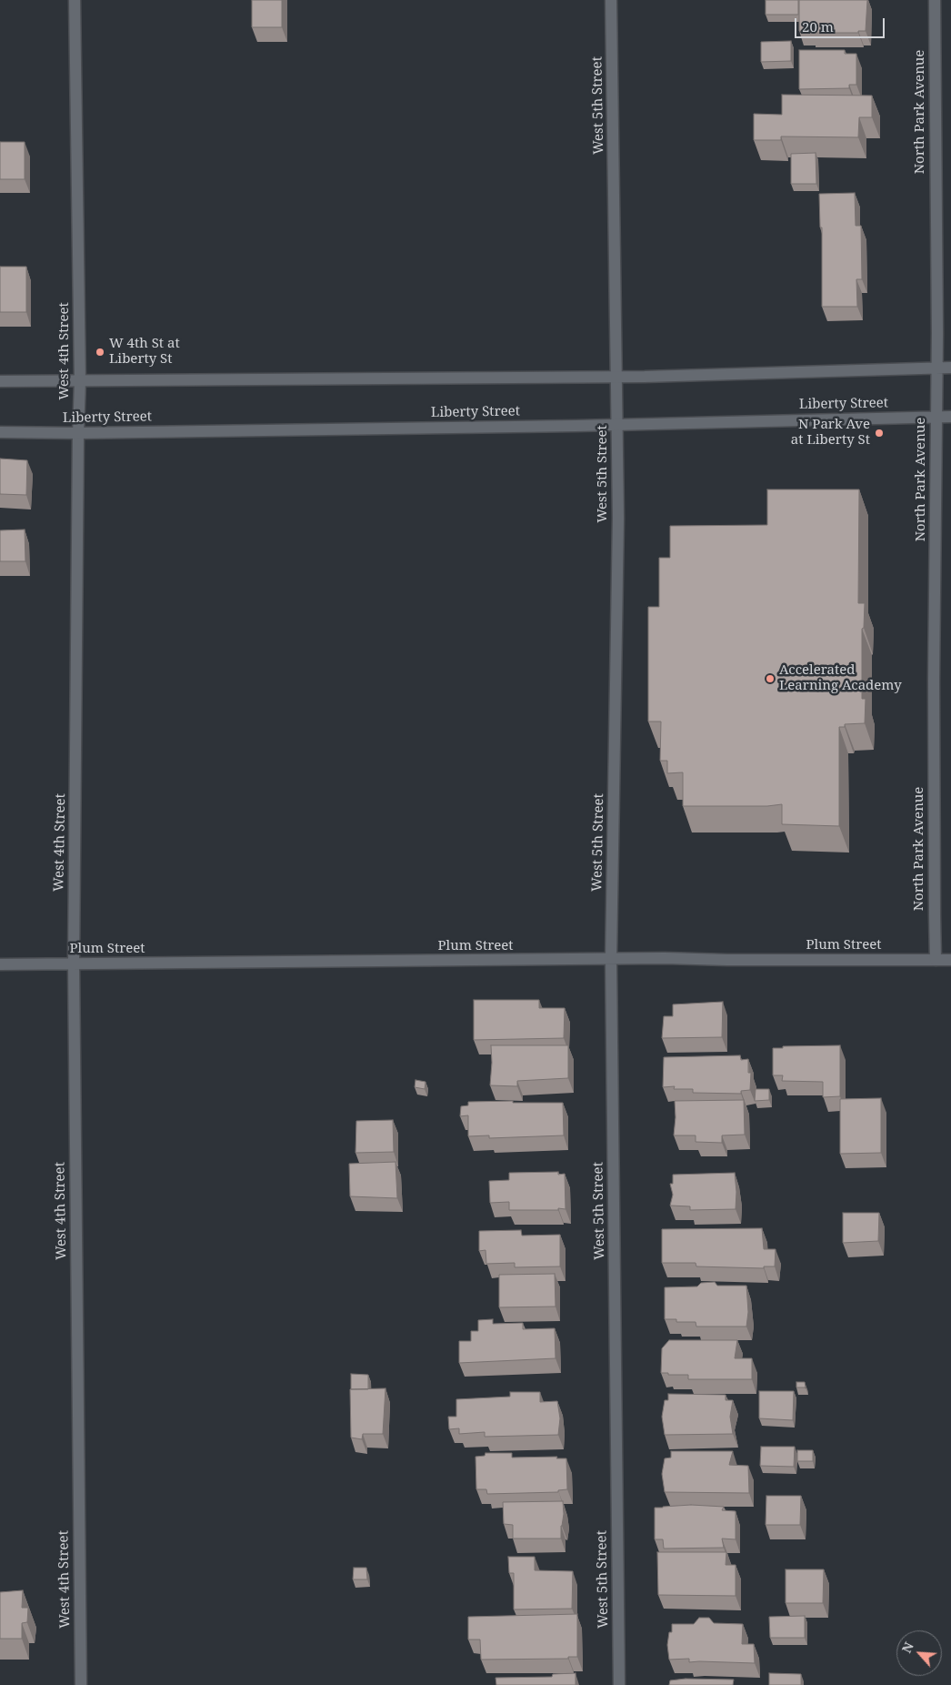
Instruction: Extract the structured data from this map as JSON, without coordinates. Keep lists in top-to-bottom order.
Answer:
{
  "streets": {
    "street": [
      "West 5th Street",
      "North Park Avenue",
      "West 4th Street",
      "Liberty Street",
      "Plum Street"
    ]
  },
  "crossings": [
    ["West 5th Street", "Liberty Street"],
    ["West 5th Street", "Plum Street"],
    ["North Park Avenue", "Liberty Street"],
    ["North Park Avenue", "Plum Street"],
    ["West 4th Street", "Liberty Street"],
    ["West 4th Street", "Plum Street"]
  ],
  "places": ["W 4th St at Liberty St", "N Park Ave at Liberty St", "Accelerated Learning Academy"],
  "scale_bar": "20 m",
  "north": "top left"
}
